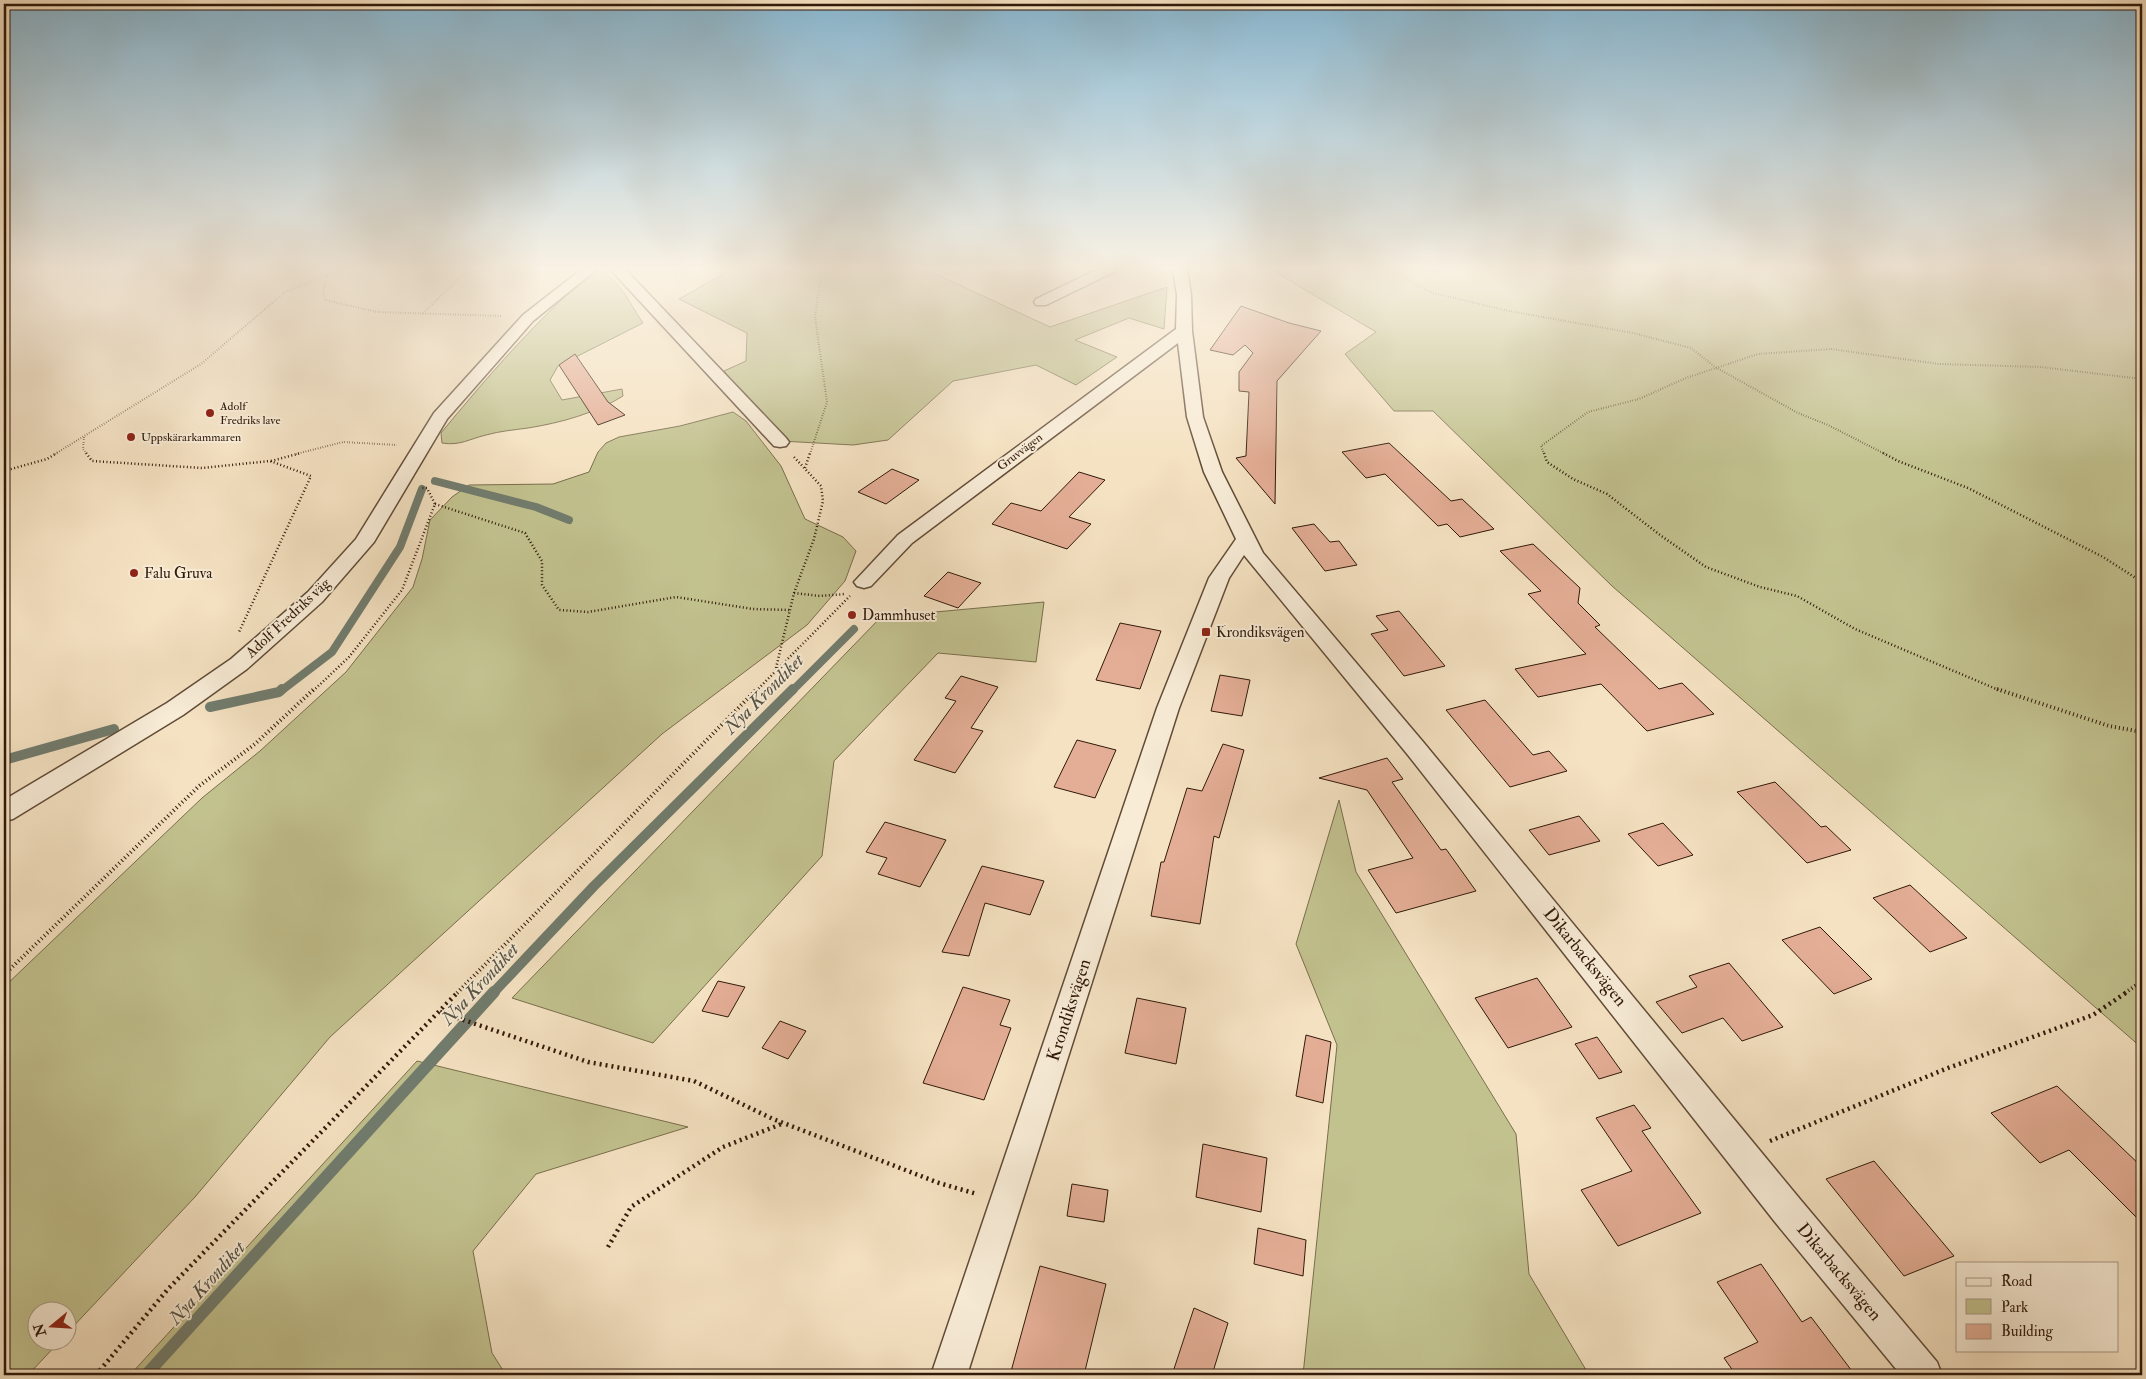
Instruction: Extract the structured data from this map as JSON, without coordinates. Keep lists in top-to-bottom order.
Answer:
{
  "streets": {
    "street": [
      "Gruvvägen",
      "Adolf Fredriks väg",
      "Dikarbacksvägen",
      "Krondiksvägen"
    ]
  },
  "crossings": [
    ["Dikarbacksvägen", "Krondiksvägen"]
  ],
  "water": ["Nya Krondiket"],
  "places": {
    "other": [
      "Adolf Fredriks lave",
      "Uppskärarkammaren",
      "Falu Gruva",
      "Dammhuset"
    ],
    "transit": ["Krondiksvägen"]
  },
  "legend": ["Road", "Park", "Building"],
  "north": "left"
}
